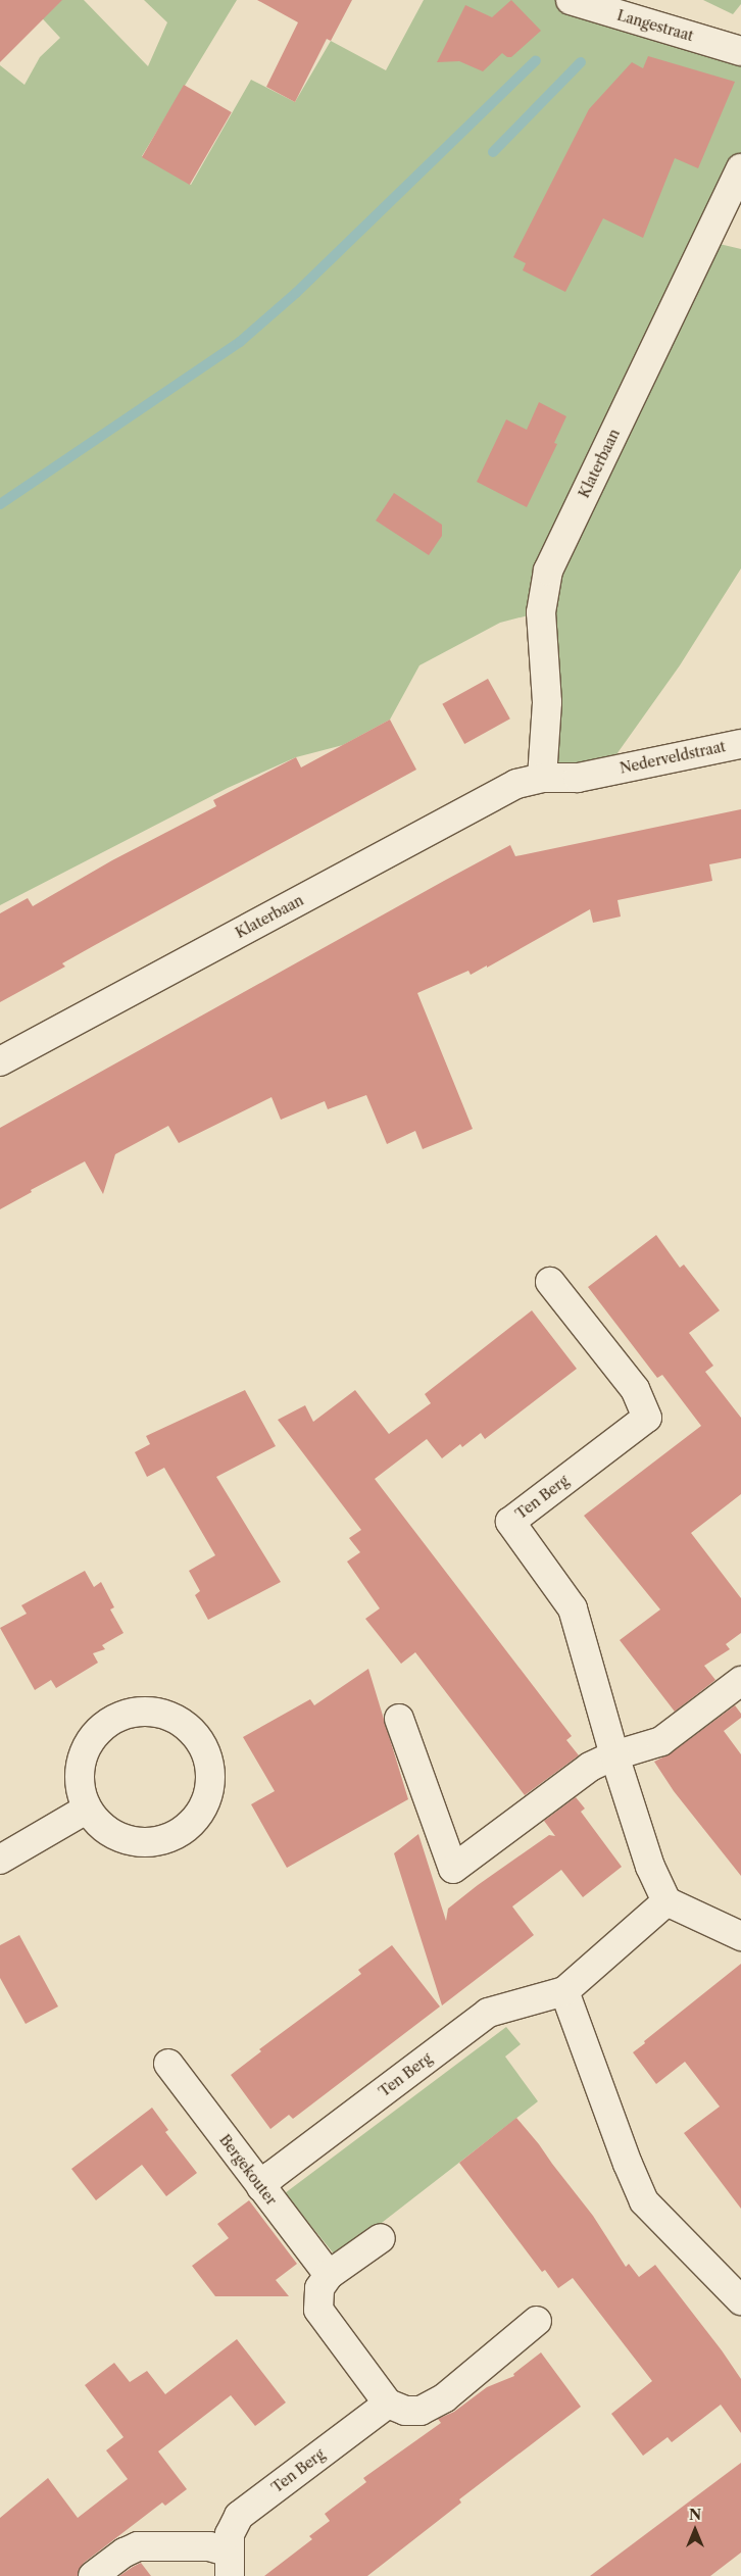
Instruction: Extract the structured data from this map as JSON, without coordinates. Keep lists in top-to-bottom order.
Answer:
{
  "streets": {
    "street": [
      "Langestraat",
      "Klaterbaan",
      "Nederveldstraat",
      "Ten Berg",
      "Bergekouter"
    ]
  },
  "crossings": [
    ["Klaterbaan", "Nederveldstraat"],
    ["Ten Berg", "Bergekouter"]
  ],
  "north": "top"
}
